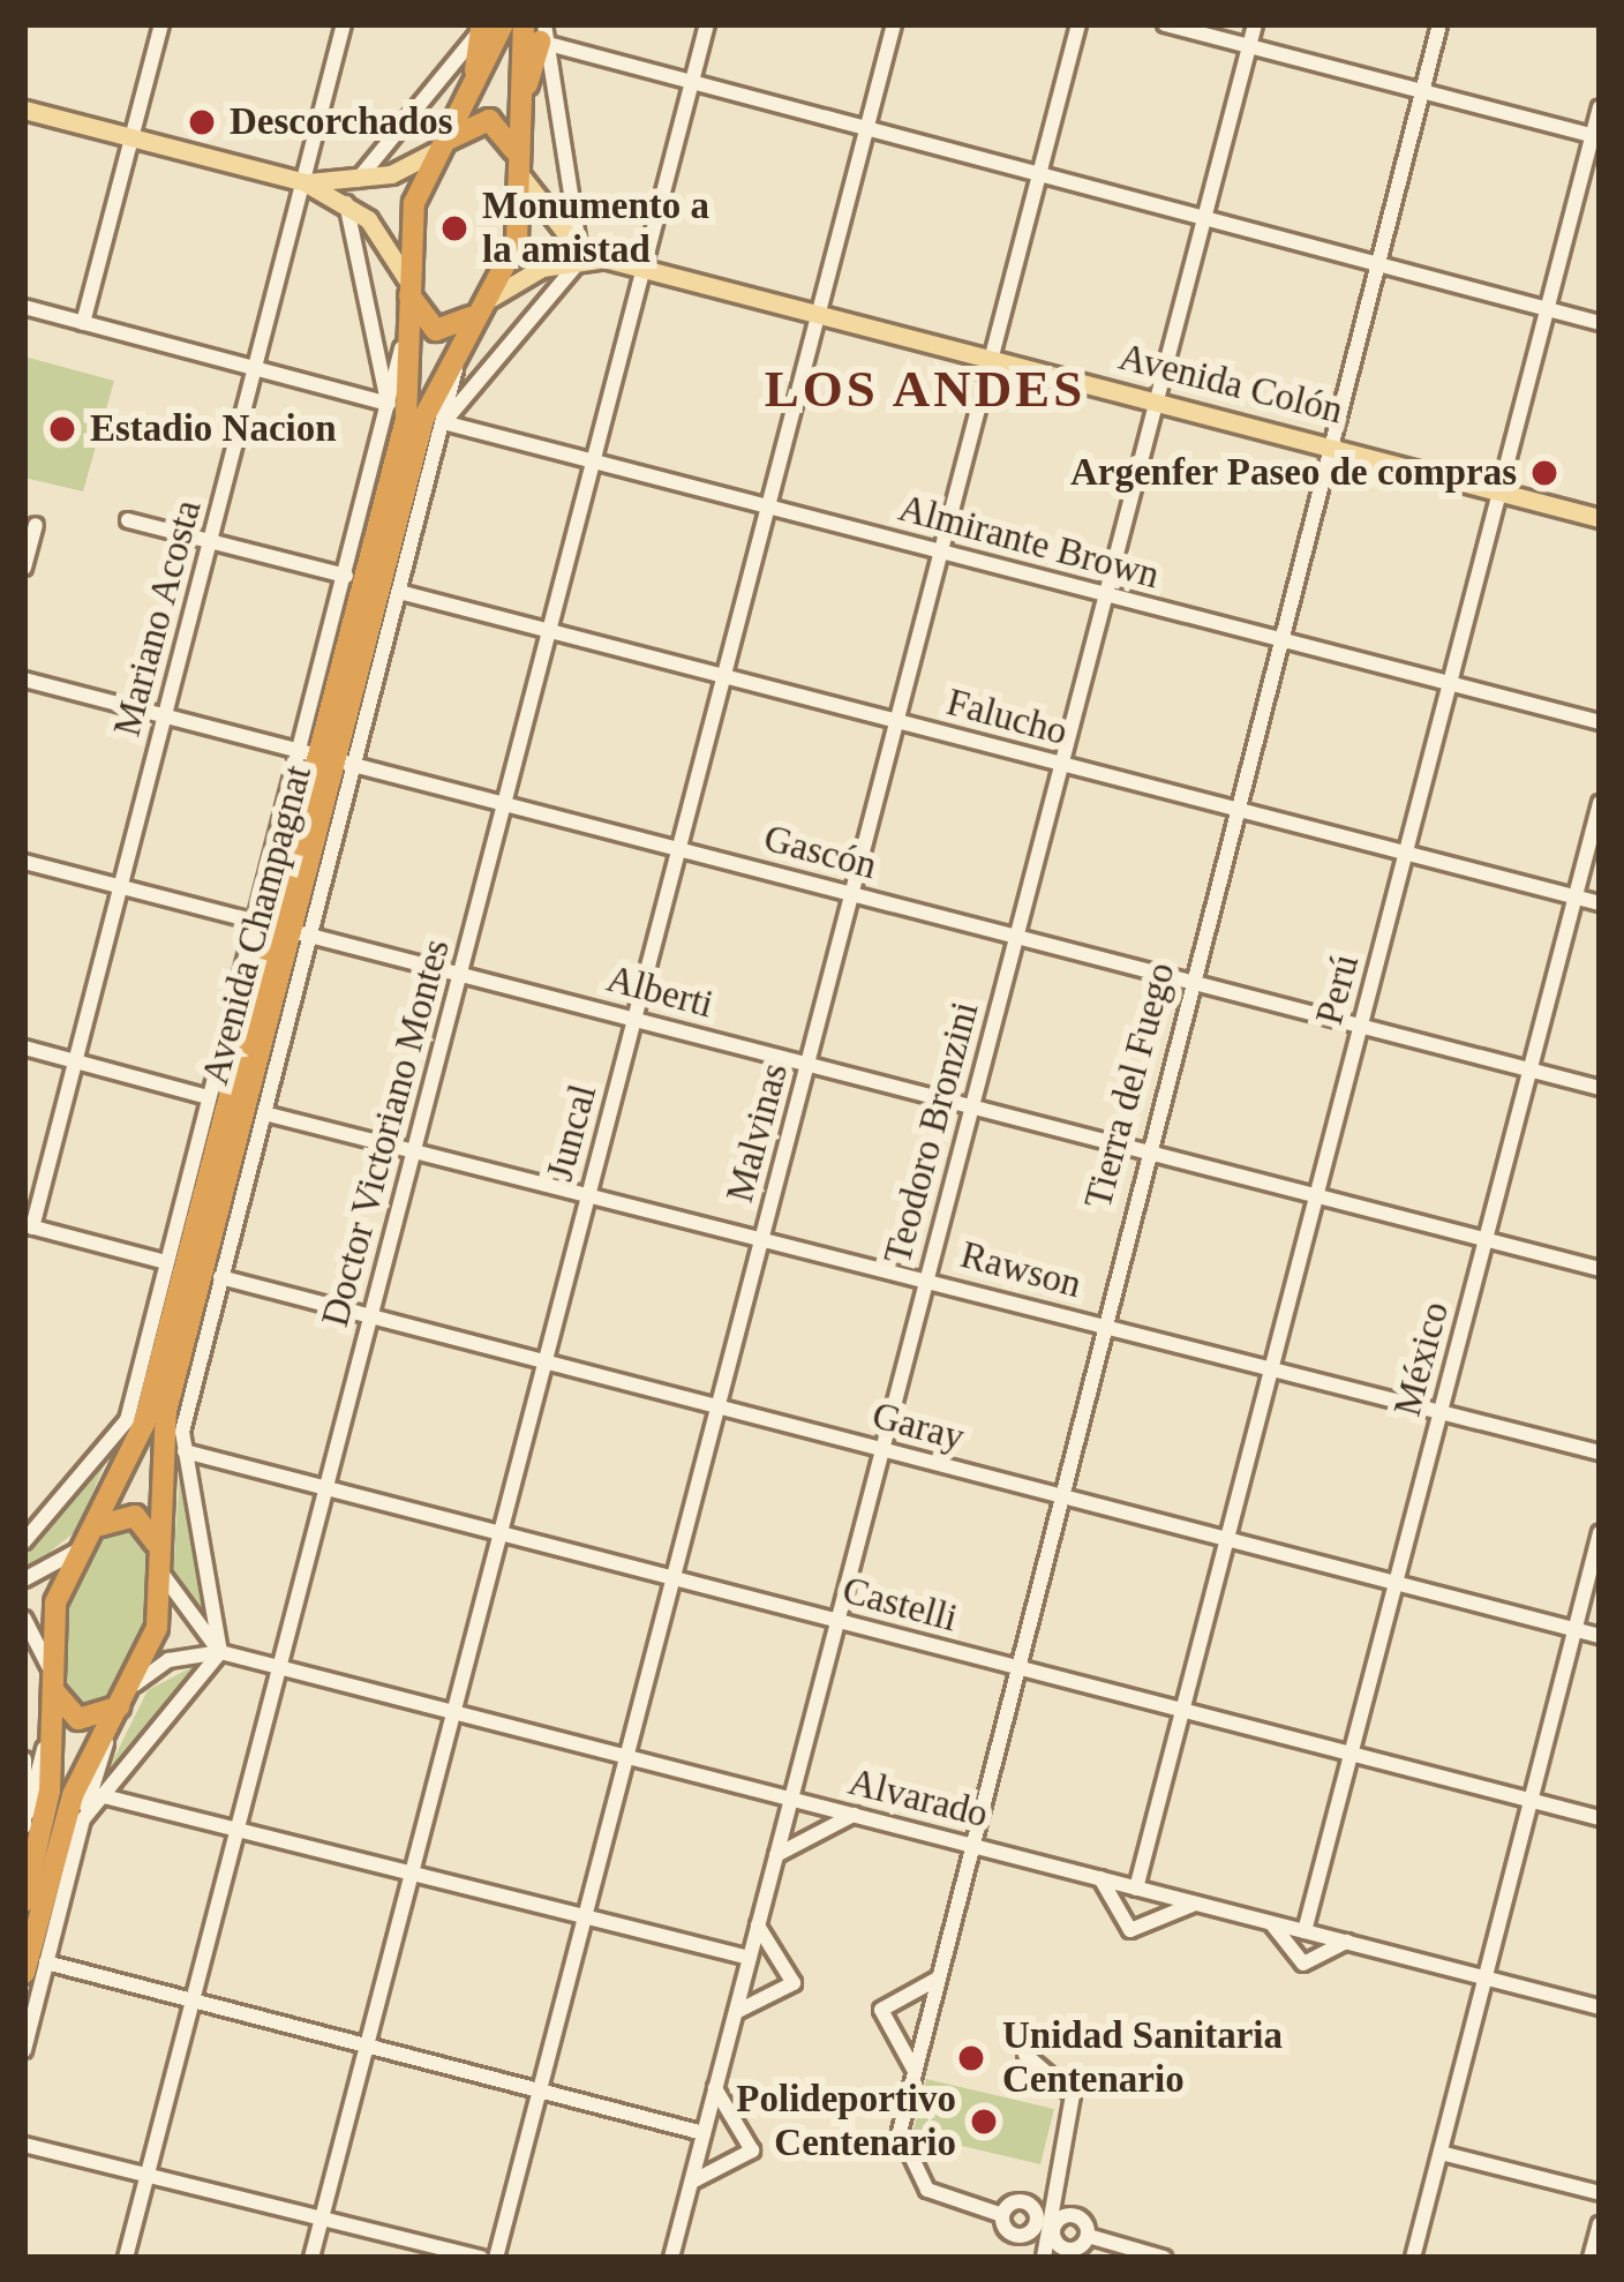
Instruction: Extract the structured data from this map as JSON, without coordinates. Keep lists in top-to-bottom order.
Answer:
{
  "streets": {
    "highway": ["Avenida Champagnat"],
    "main road": ["Avenida Colón"],
    "street": [
      "Almirante Brown",
      "Mariano Acosta",
      "Falucho",
      "Gascón",
      "Perú",
      "Alberti",
      "Tierra del Fuego",
      "Doctor Victoriano Montes",
      "Juncal",
      "Malvinas",
      "Teodoro Bronzini",
      "Rawson",
      "México",
      "Garay",
      "Castelli",
      "Alvarado"
    ]
  },
  "crossings": [
    ["Avenida Colón", "Avenida Champagnat"],
    ["Avenida Colón", "Perú"],
    ["Avenida Colón", "Tierra del Fuego"],
    ["Avenida Colón", "Doctor Victoriano Montes"],
    ["Avenida Colón", "Juncal"],
    ["Avenida Colón", "Malvinas"],
    ["Avenida Colón", "Teodoro Bronzini"],
    ["Almirante Brown", "Avenida Champagnat"],
    ["Almirante Brown", "Perú"],
    ["Almirante Brown", "Tierra del Fuego"],
    ["Almirante Brown", "Doctor Victoriano Montes"],
    ["Almirante Brown", "Juncal"],
    ["Almirante Brown", "Malvinas"],
    ["Almirante Brown", "Teodoro Bronzini"],
    ["Mariano Acosta", "Gascón"],
    ["Mariano Acosta", "Alberti"],
    ["Falucho", "Avenida Champagnat"],
    ["Falucho", "Perú"],
    ["Falucho", "Tierra del Fuego"],
    ["Falucho", "Doctor Victoriano Montes"],
    ["Falucho", "Juncal"],
    ["Falucho", "Malvinas"],
    ["Falucho", "Teodoro Bronzini"],
    ["Falucho", "México"],
    ["Gascón", "Avenida Champagnat"],
    ["Gascón", "Perú"],
    ["Gascón", "Tierra del Fuego"],
    ["Gascón", "Doctor Victoriano Montes"],
    ["Gascón", "Juncal"],
    ["Gascón", "Malvinas"],
    ["Gascón", "Teodoro Bronzini"],
    ["Gascón", "México"],
    ["Avenida Champagnat", "Alberti"],
    ["Avenida Champagnat", "Rawson"],
    ["Avenida Champagnat", "Garay"],
    ["Avenida Champagnat", "Castelli"],
    ["Avenida Champagnat", "Alvarado"],
    ["Perú", "Alberti"],
    ["Perú", "Rawson"],
    ["Perú", "Garay"],
    ["Perú", "Castelli"],
    ["Perú", "Alvarado"],
    ["Alberti", "Tierra del Fuego"],
    ["Alberti", "Doctor Victoriano Montes"],
    ["Alberti", "Juncal"],
    ["Alberti", "Malvinas"],
    ["Alberti", "Teodoro Bronzini"],
    ["Alberti", "México"],
    ["Tierra del Fuego", "Rawson"],
    ["Tierra del Fuego", "Garay"],
    ["Tierra del Fuego", "Castelli"],
    ["Tierra del Fuego", "Alvarado"],
    ["Doctor Victoriano Montes", "Rawson"],
    ["Doctor Victoriano Montes", "Garay"],
    ["Doctor Victoriano Montes", "Castelli"],
    ["Doctor Victoriano Montes", "Alvarado"],
    ["Juncal", "Rawson"],
    ["Juncal", "Garay"],
    ["Juncal", "Castelli"],
    ["Juncal", "Alvarado"],
    ["Malvinas", "Rawson"],
    ["Malvinas", "Garay"],
    ["Malvinas", "Castelli"],
    ["Malvinas", "Alvarado"],
    ["Teodoro Bronzini", "Rawson"],
    ["Teodoro Bronzini", "Garay"],
    ["Teodoro Bronzini", "Castelli"],
    ["Teodoro Bronzini", "Alvarado"],
    ["Rawson", "México"],
    ["México", "Garay"],
    ["México", "Castelli"],
    ["México", "Alvarado"]
  ],
  "districts": ["LOS ANDES"],
  "places": [
    "Descorchados",
    "Monumento a la amistad",
    "Estadio Nacion",
    "Argenfer Paseo de compras",
    "Unidad Sanitaria Centenario",
    "Polideportivo Centenario"
  ]
}
